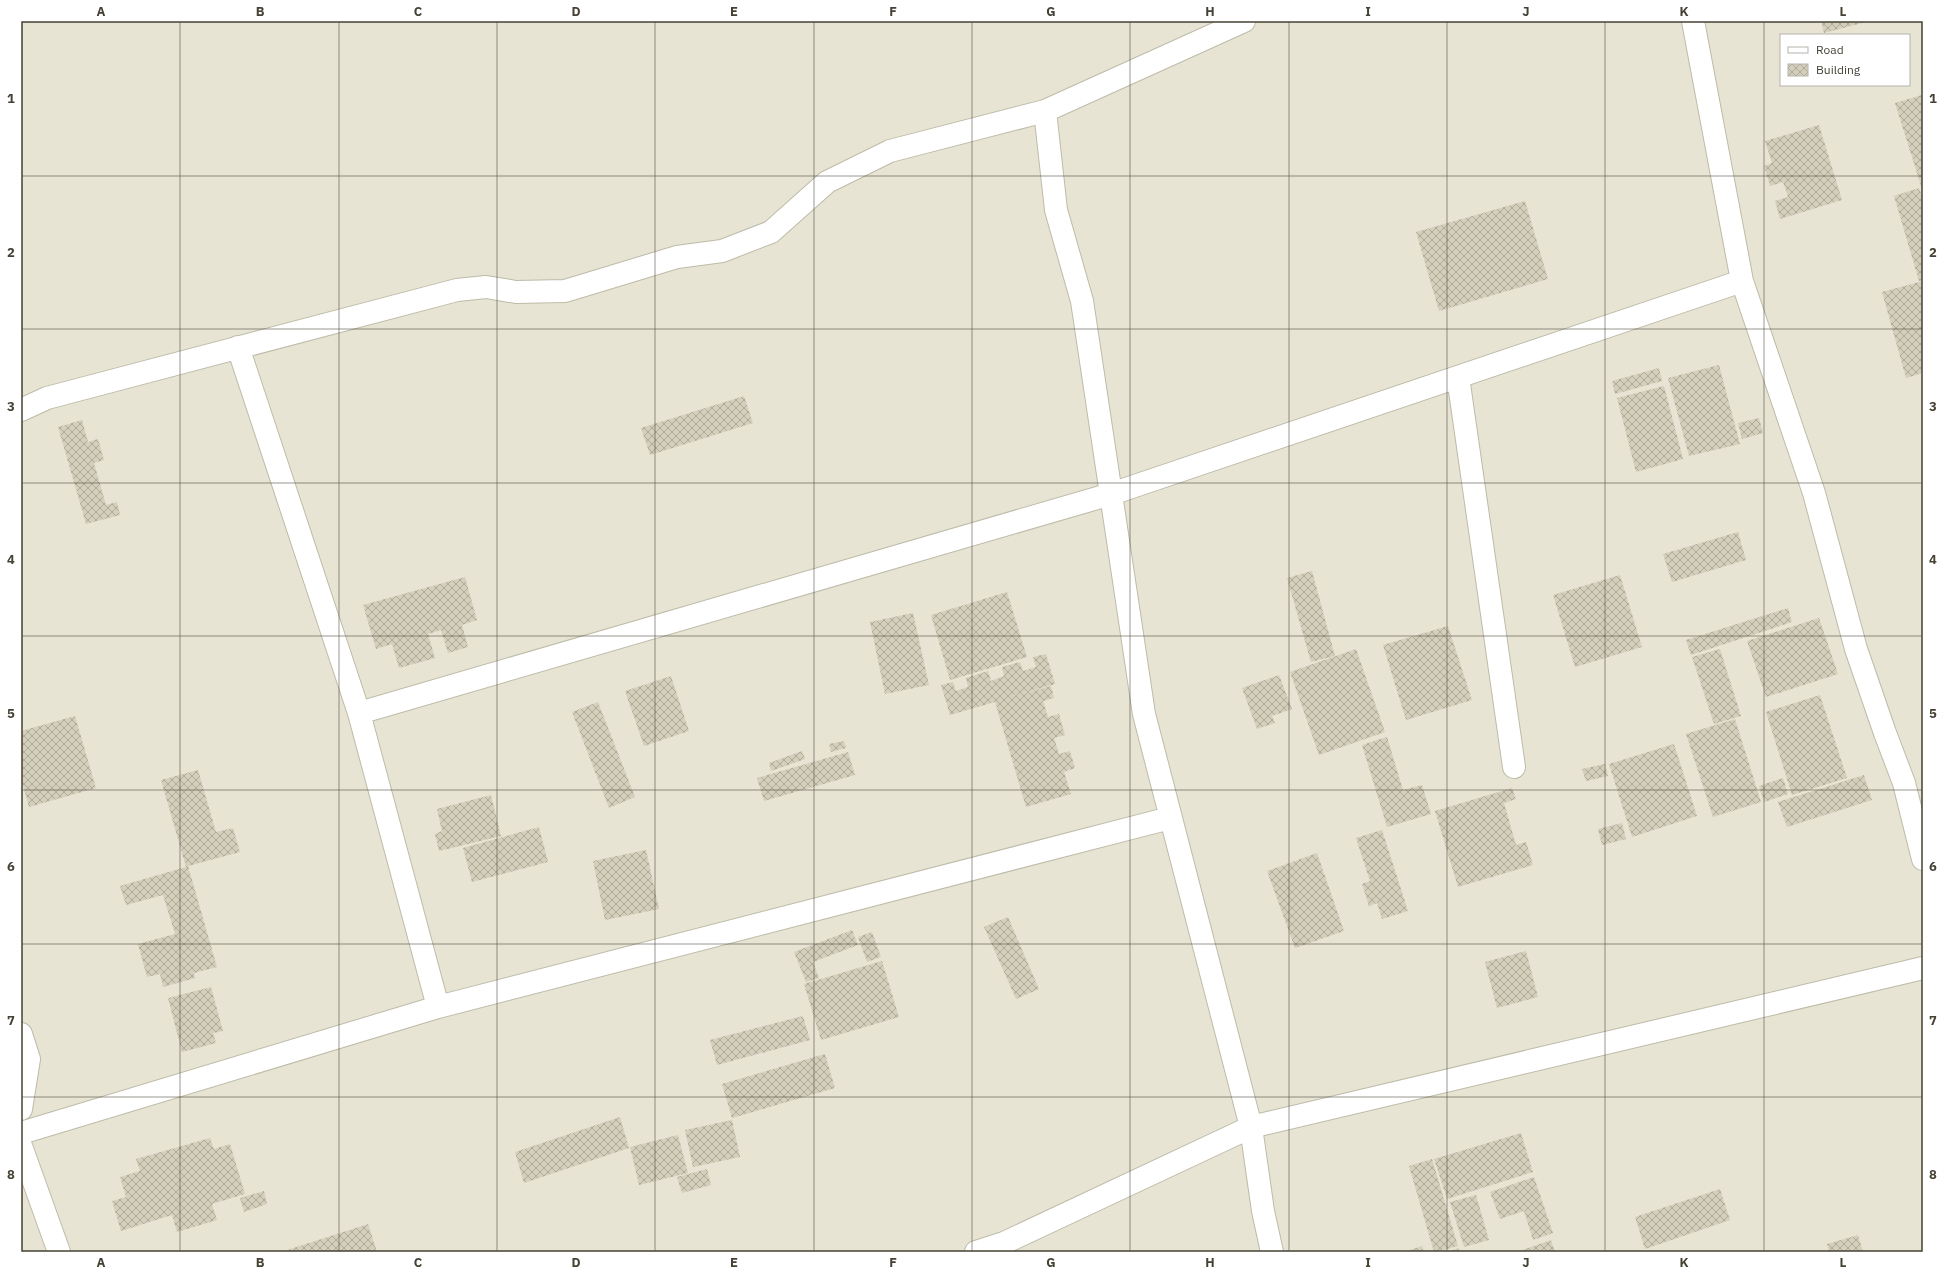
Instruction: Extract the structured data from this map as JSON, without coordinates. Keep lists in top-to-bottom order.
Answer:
{
  "legend": ["Road", "Building"],
  "grid": {
    "columns": [
      "A",
      "B",
      "C",
      "D",
      "E",
      "F",
      "G",
      "H",
      "I",
      "J",
      "K",
      "L"
    ],
    "rows": [
      "1",
      "2",
      "3",
      "4",
      "5",
      "6",
      "7",
      "8"
    ]
  }
}
